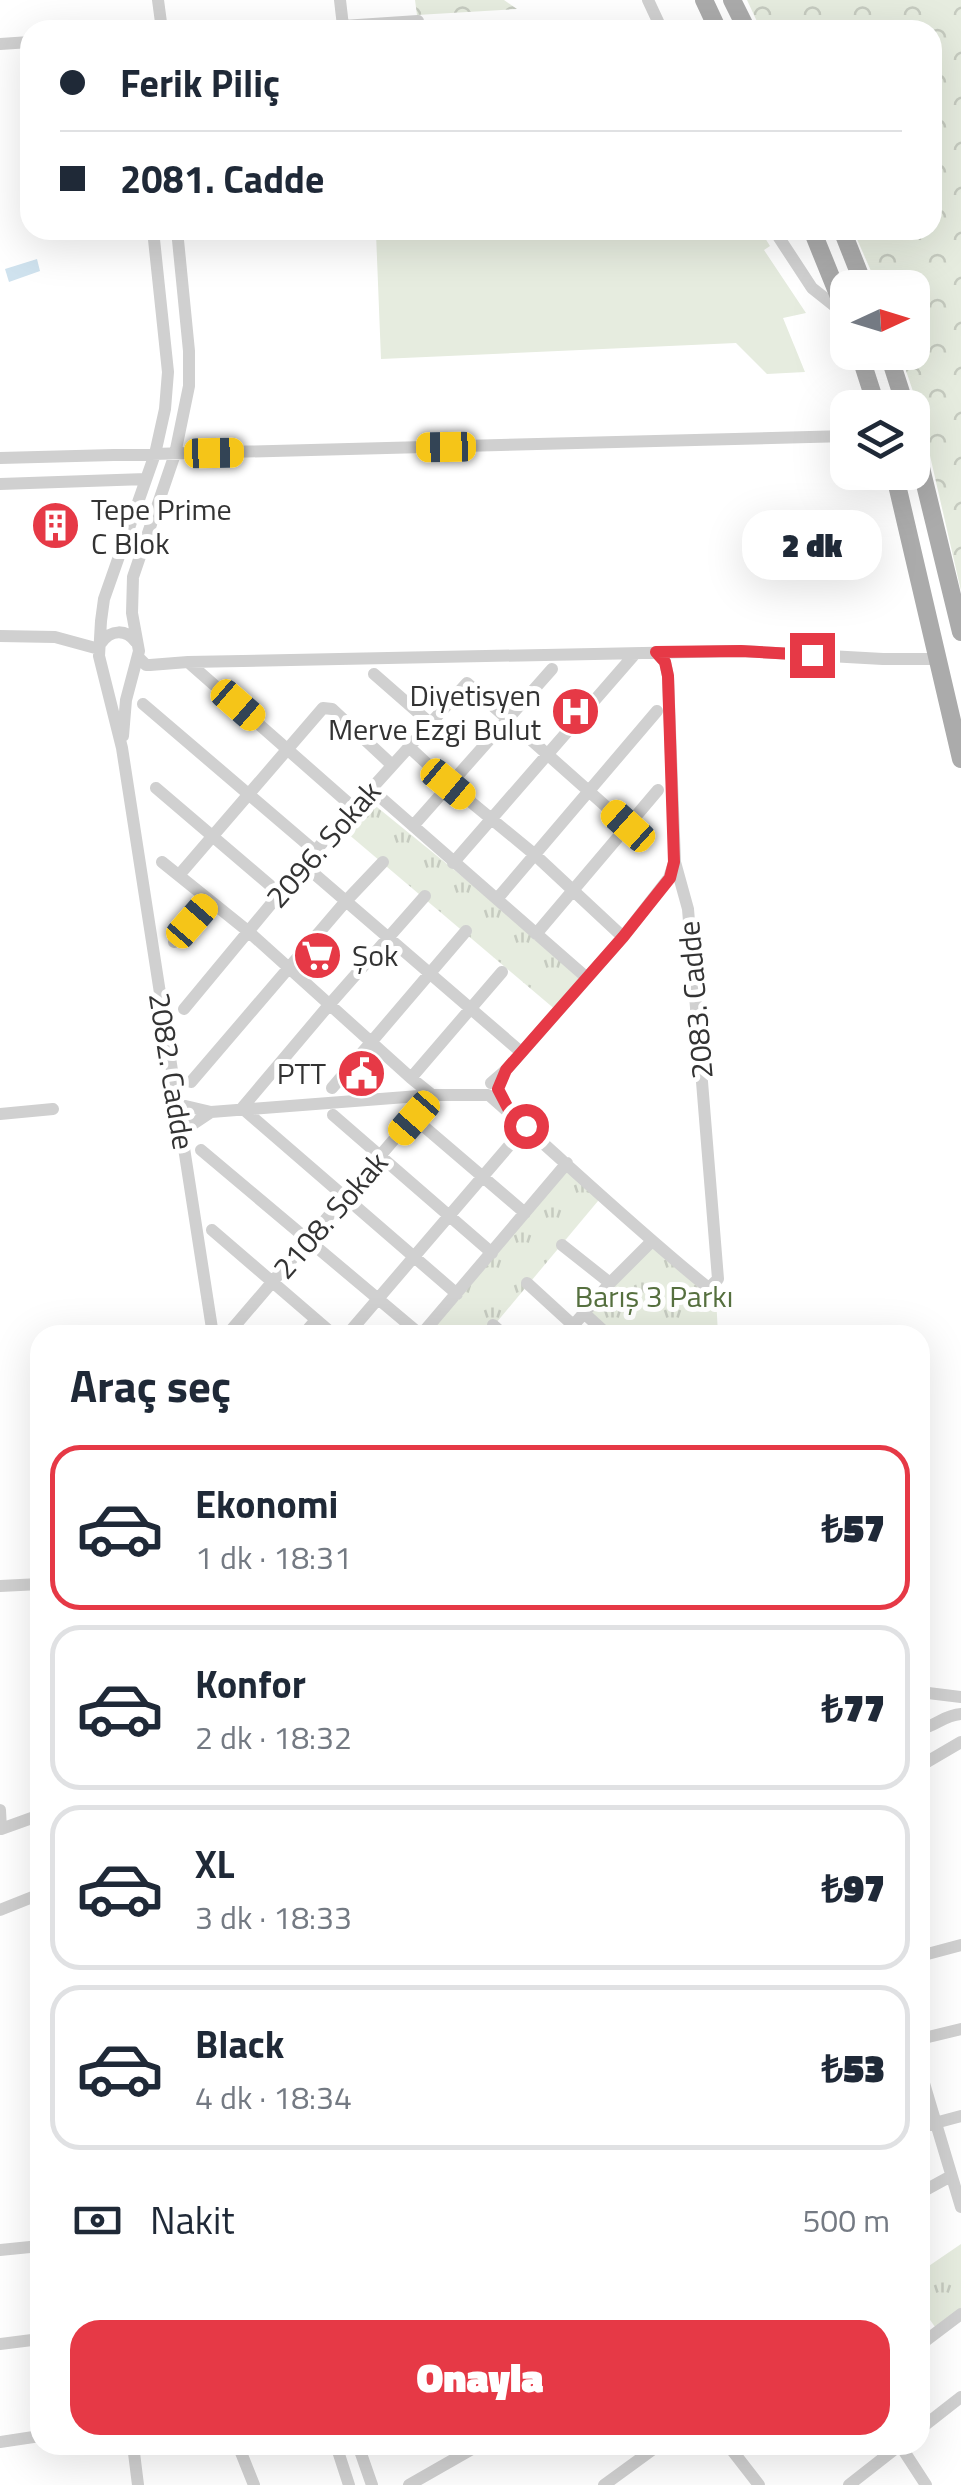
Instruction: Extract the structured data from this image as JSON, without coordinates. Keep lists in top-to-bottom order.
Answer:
{
  "streets": {
    "street": [
      "2096. Sokak",
      "2083. Cadde",
      "2082. Cadde",
      "2108. Sokak"
    ]
  },
  "parks": ["Barış 3 Parkı"],
  "places": {
    "building": ["Tepe Prime C Blok"],
    "hospital": ["Diyetisyen Merve Ezgi Bulut"],
    "supermarket": ["Şok"],
    "public building": ["PTT"]
  },
  "north": "right",
  "page": {
    "banner": ["Ferik Piliç", "2081. Cadde"],
    "bubble": "2 dk",
    "heading": "Araç seç",
    "list": [
      {
        "name": "Ekonomi",
        "note": "1 dk · 18:31",
        "value": "₺57"
      },
      {
        "name": "Konfor",
        "note": "2 dk · 18:32",
        "value": "₺77"
      },
      {
        "name": "XL",
        "note": "3 dk · 18:33",
        "value": "₺97"
      },
      {
        "name": "Black",
        "note": "4 dk · 18:34",
        "value": "₺53"
      }
    ],
    "pay": ["Nakit", "500 m"],
    "buttons": "Onayla"
  }
}
